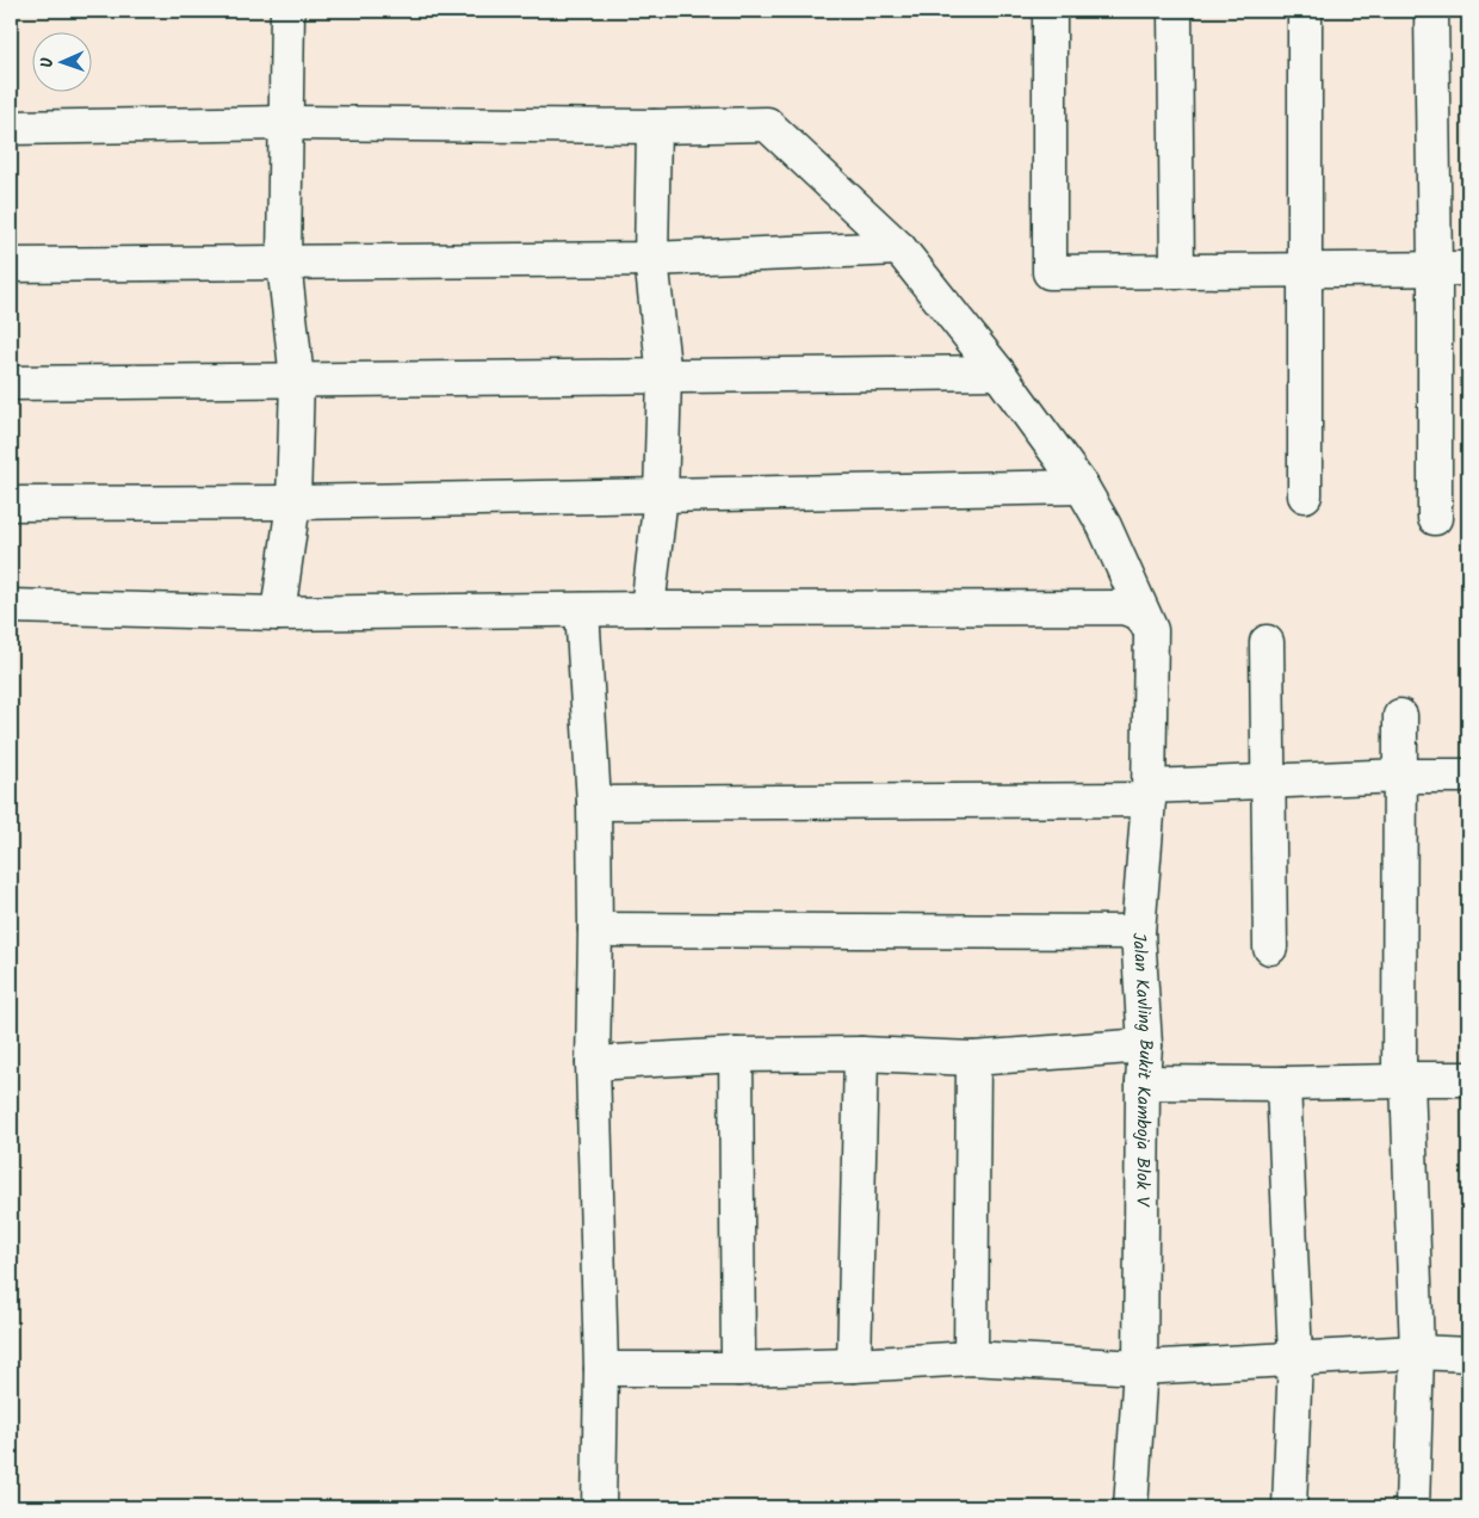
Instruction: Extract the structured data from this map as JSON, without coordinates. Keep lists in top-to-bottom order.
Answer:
{
  "streets": {
    "street": ["Jalan Kavling Bukit Kamboja Blok V"]
  },
  "north": "left"
}
